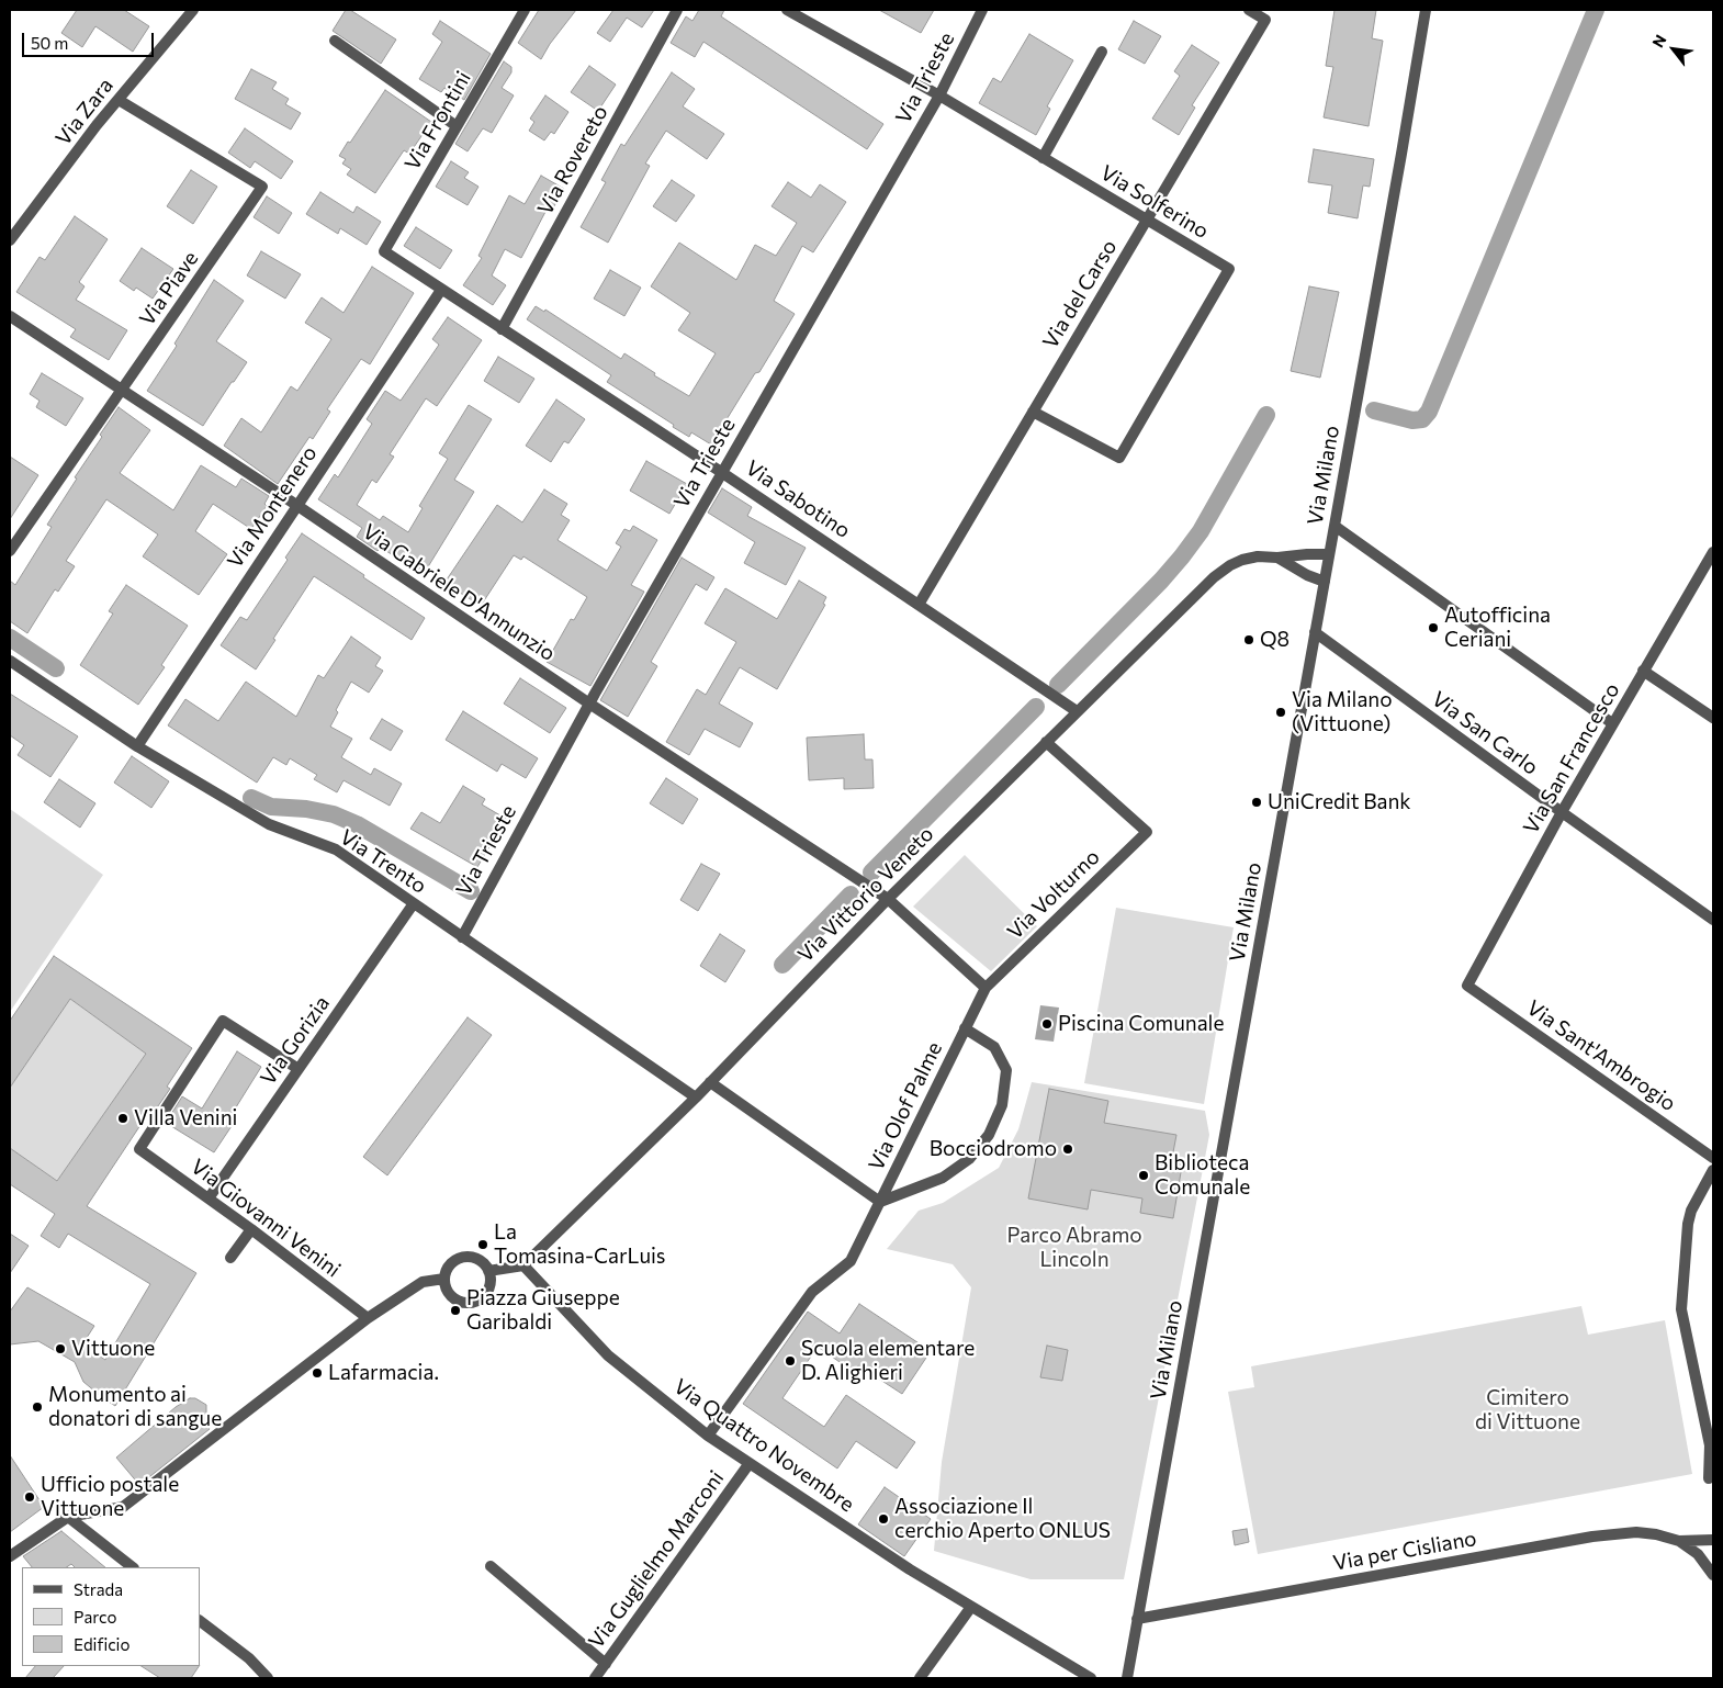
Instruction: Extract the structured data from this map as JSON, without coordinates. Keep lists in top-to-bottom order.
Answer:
{
  "streets": {
    "street": [
      "Via Trieste",
      "Via Zara",
      "Via Frontini",
      "Via Rovereto",
      "Via Solferino",
      "Via Piave",
      "Via del Carso",
      "Via Milano",
      "Via Sabotino",
      "Via Montenero",
      "Via Gabriele D'Annunzio",
      "Via San Carlo",
      "Via San Francesco",
      "Via Trento",
      "Via Vittorio Veneto",
      "Via Volturno",
      "Via Gorizia",
      "Via Sant'Ambrogio",
      "Via Olof Palme",
      "Via Giovanni Venini",
      "Via Quattro Novembre",
      "Via per Cisliano",
      "Via Guglielmo Marconi"
    ]
  },
  "crossings": [
    ["Via Trieste", "Via Solferino"],
    ["Via Trieste", "Via Sabotino"],
    ["Via Trieste", "Via Gabriele D'Annunzio"],
    ["Via Trieste", "Via Trento"],
    ["Via Zara", "Via Piave"],
    ["Via Frontini", "Via Sabotino"],
    ["Via Rovereto", "Via Sabotino"],
    ["Via Solferino", "Via del Carso"],
    ["Via Piave", "Via Gabriele D'Annunzio"],
    ["Via del Carso", "Via Sabotino"],
    ["Via Milano", "Via San Carlo"],
    ["Via Milano", "Via Vittorio Veneto"],
    ["Via Milano", "Via per Cisliano"],
    ["Via Sabotino", "Via Montenero"],
    ["Via Sabotino", "Via Vittorio Veneto"],
    ["Via Montenero", "Via Gabriele D'Annunzio"],
    ["Via Montenero", "Via Trento"],
    ["Via Gabriele D'Annunzio", "Via Vittorio Veneto"],
    ["Via San Carlo", "Via San Francesco"],
    ["Via San Francesco", "Via Sant'Ambrogio"],
    ["Via Trento", "Via Vittorio Veneto"],
    ["Via Trento", "Via Gorizia"],
    ["Via Vittorio Veneto", "Via Volturno"],
    ["Via Vittorio Veneto", "Via Quattro Novembre"],
    ["Via Volturno", "Via Olof Palme"],
    ["Via Gorizia", "Via Giovanni Venini"],
    ["Via Olof Palme", "Via Quattro Novembre"],
    ["Via Quattro Novembre", "Via Guglielmo Marconi"]
  ],
  "parks": ["Parco Abramo Lincoln", "Cimitero di Vittuone"],
  "places": [
    "Autofficina Ceriani",
    "Q8",
    "Via Milano (Vittuone)",
    "UniCredit Bank",
    "Piscina Comunale",
    "Villa Venini",
    "Bocciodromo",
    "Biblioteca Comunale",
    "La Tomasina-CarLuis",
    "Piazza Giuseppe Garibaldi",
    "Vittuone",
    "Scuola elementare D. Alighieri",
    "Lafarmacia.",
    "Monumento ai donatori di sangue",
    "Ufficio postale Vittuone",
    "Associazione Il cerchio Aperto ONLUS"
  ],
  "legend": ["Strada", "Parco", "Edificio"],
  "scale_bar": "50 m",
  "north": "top left"
}
